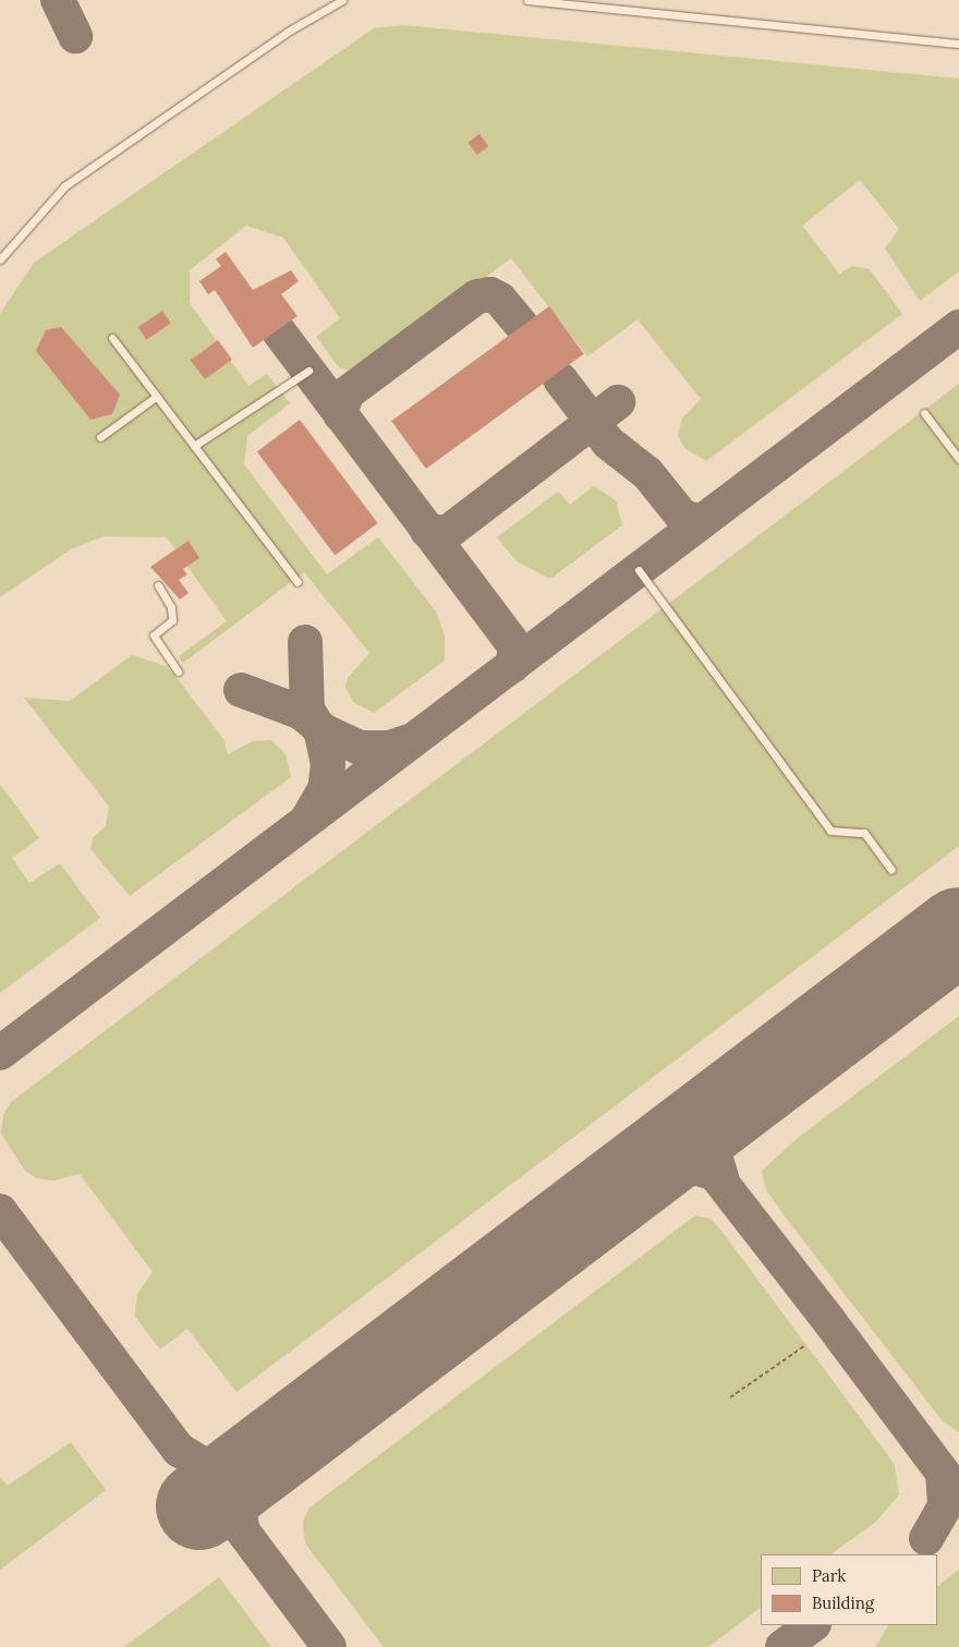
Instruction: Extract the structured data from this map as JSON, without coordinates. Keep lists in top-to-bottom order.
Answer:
{
  "legend": ["Park", "Building"]
}
